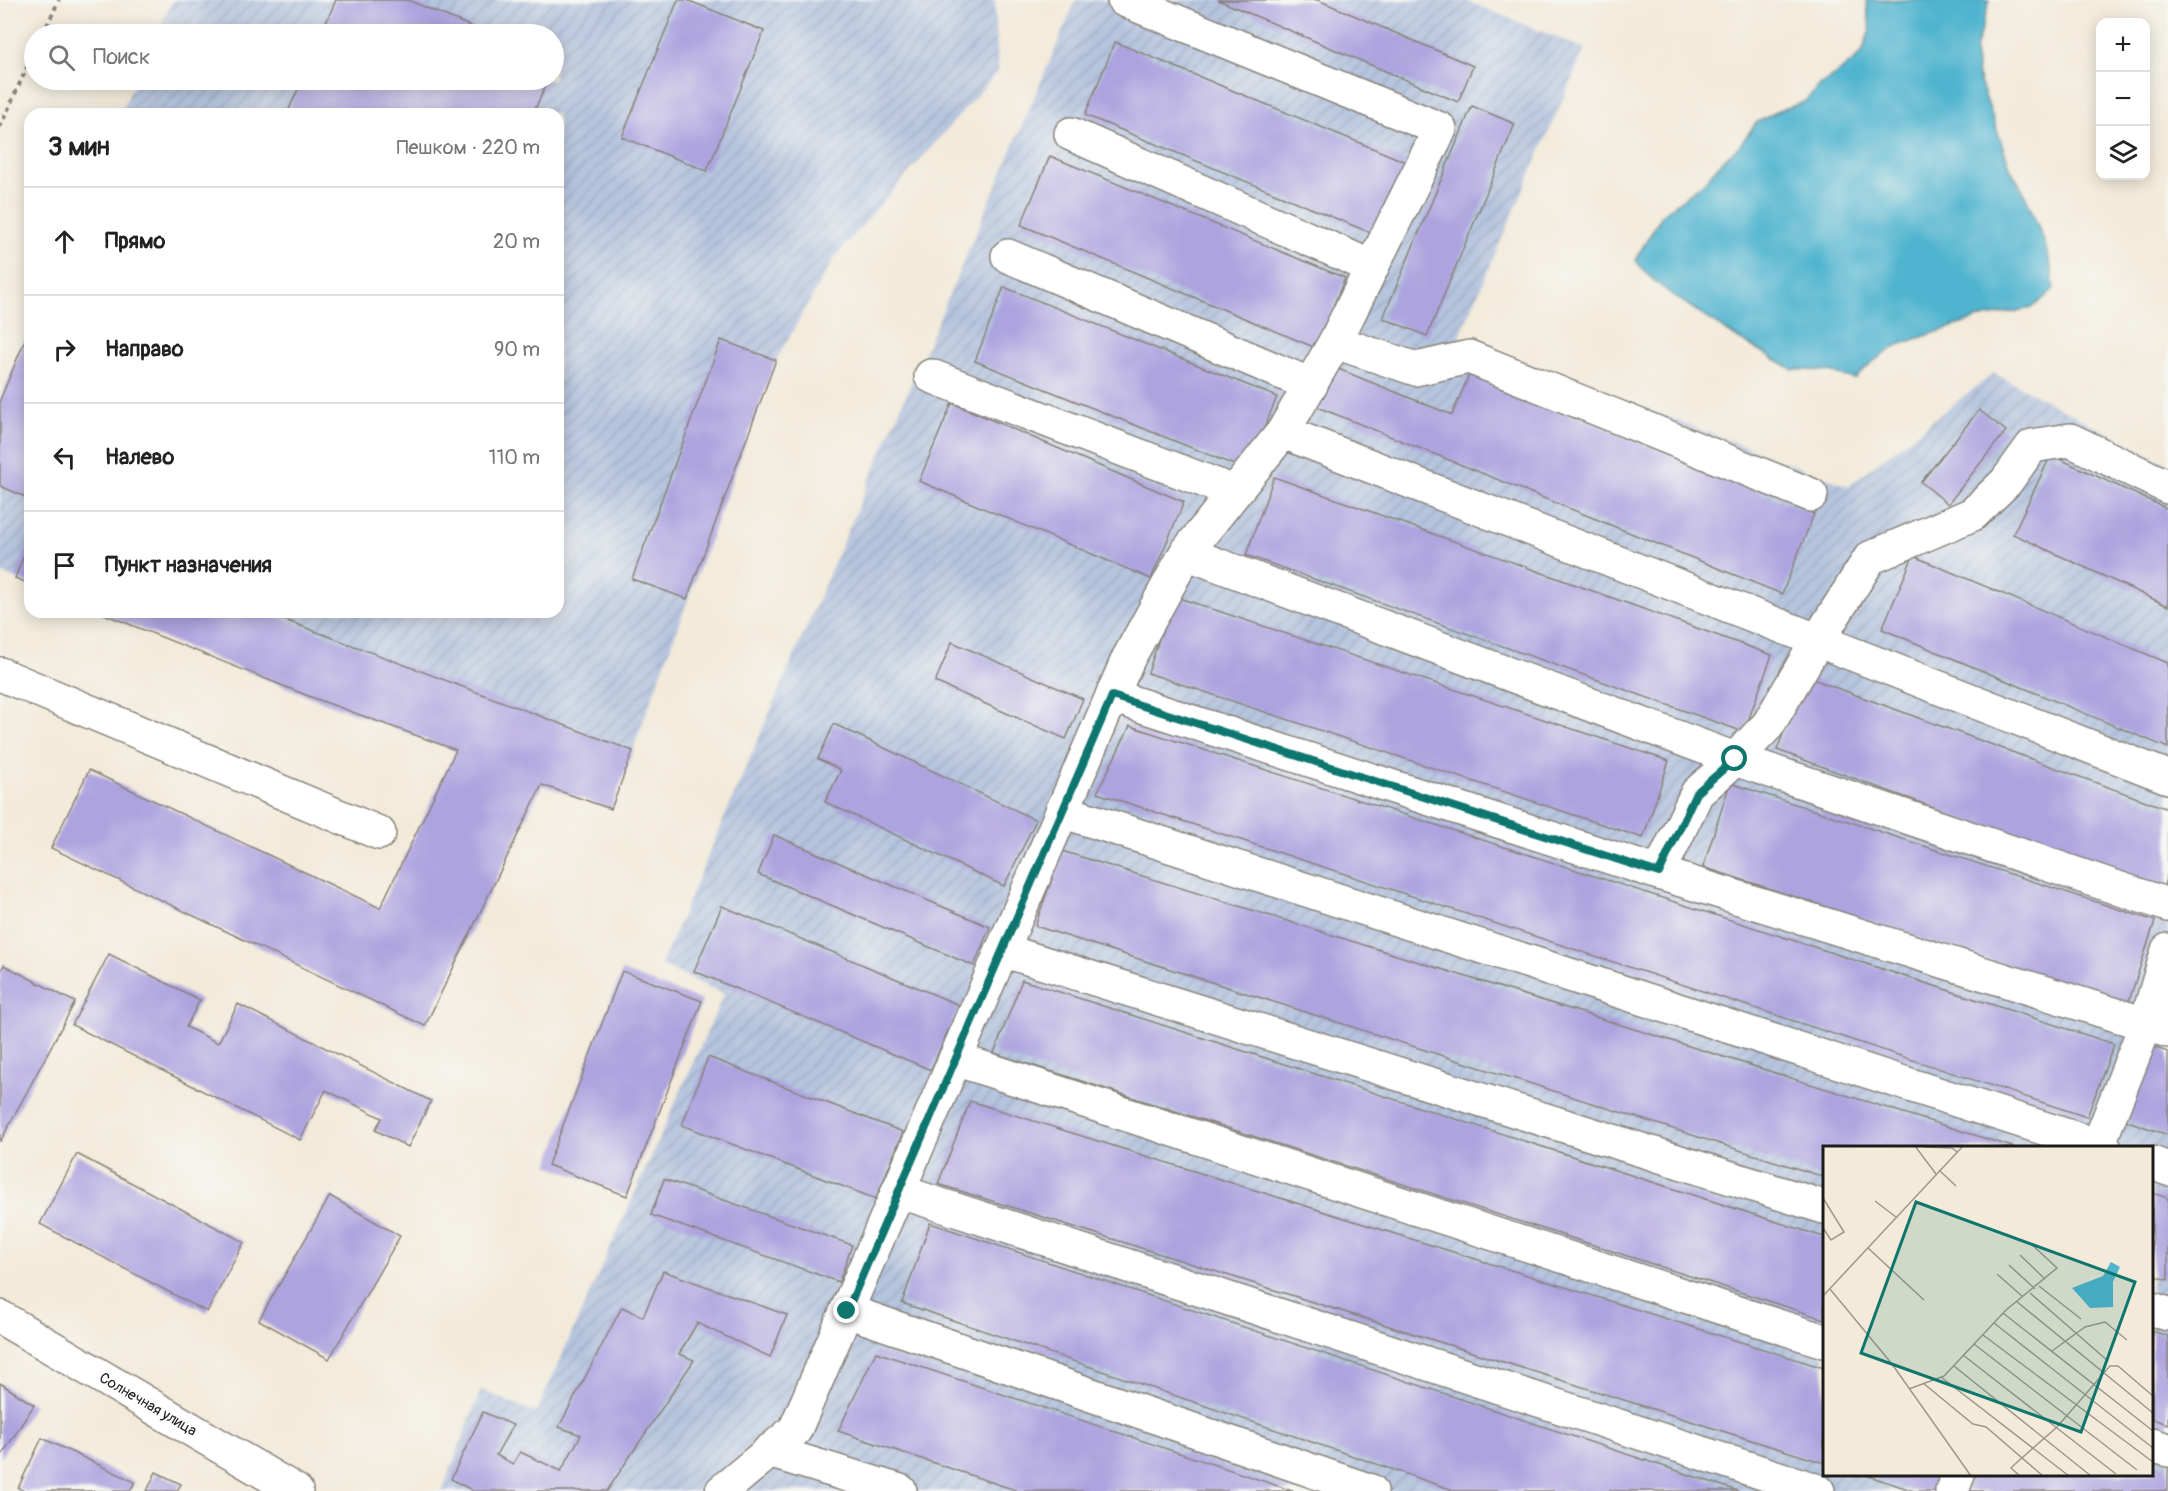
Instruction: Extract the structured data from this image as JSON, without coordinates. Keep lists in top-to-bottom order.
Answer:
{
  "streets": {
    "street": ["Солнечная улица"]
  },
  "page": {
    "map_buttons": ["+", "−"],
    "search": "Поиск",
    "heading": ["3 мин", "Пешком · 220 m"],
    "list": [
      ["Прямо", "20 m"],
      ["Направо", "90 m"],
      ["Налево", "110 m"],
      "Пункт назначения"
    ]
  }
}
